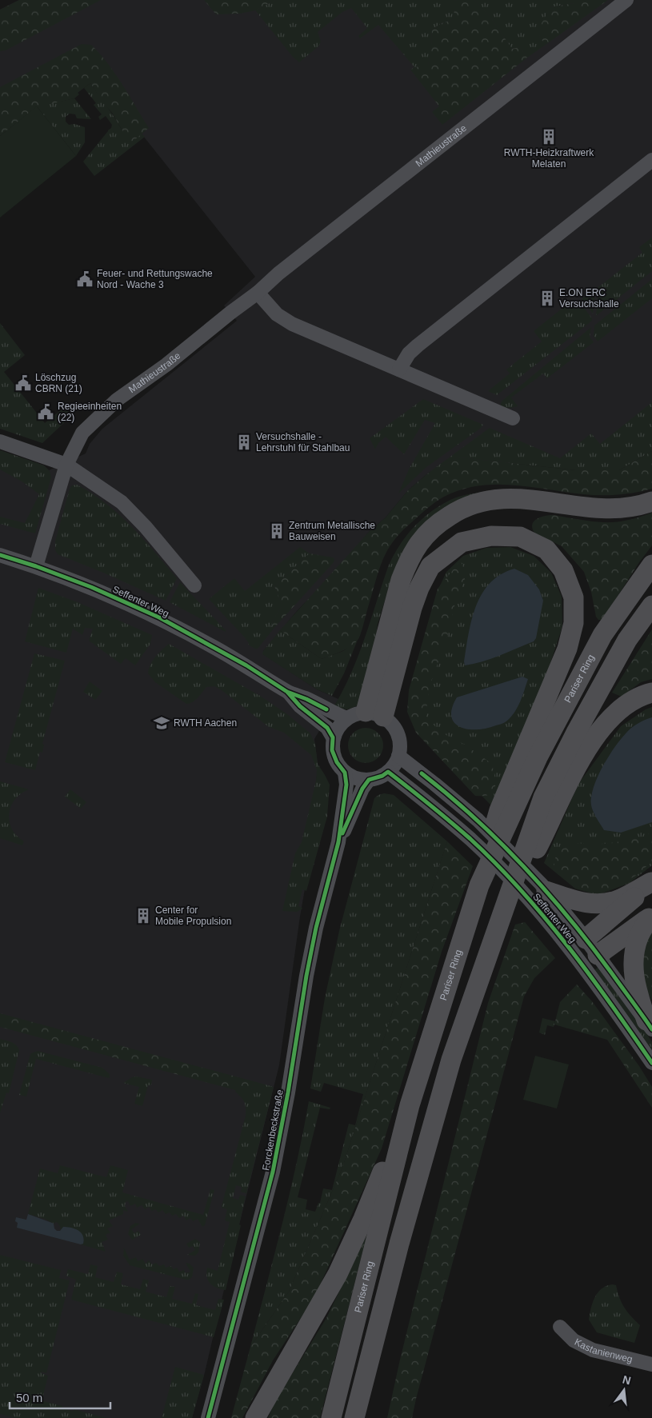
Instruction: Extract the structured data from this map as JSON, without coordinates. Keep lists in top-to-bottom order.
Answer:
{
  "streets": {
    "highway": ["Pariser Ring"],
    "street": [
      "Mathieustraße",
      "Seffenter Weg",
      "Forckenbeckstraße",
      "Kastanienweg"
    ]
  },
  "crossings": [
    ["Seffenter Weg", "Forckenbeckstraße"]
  ],
  "places": {
    "building": [
      "RWTH-Heizkraftwerk Melaten",
      "E.ON ERC Versuchshalle",
      "Versuchshalle - Lehrstuhl für Stahlbau",
      "Zentrum Metallische Bauweisen",
      "Center for Mobile Propulsion"
    ],
    "public building": ["Feuer- und Rettungswache Nord - Wache 3", "Löschzug CBRN (21)", "Regieeinheiten (22)"],
    "school or university": ["RWTH Aachen"]
  },
  "scale_bar": "50 m",
  "north": "top"
}
